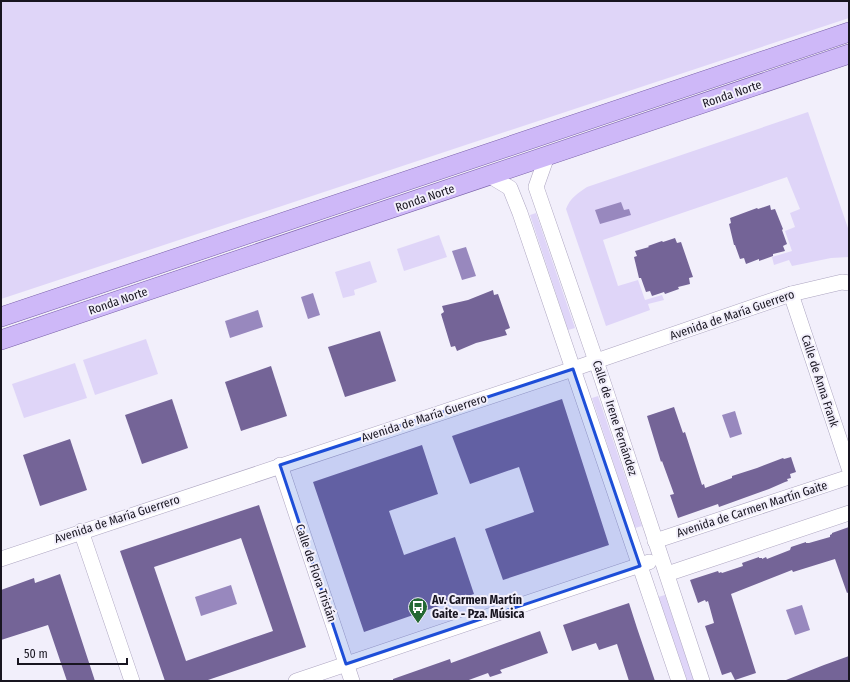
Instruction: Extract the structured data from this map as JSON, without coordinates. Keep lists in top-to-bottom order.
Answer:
{
  "streets": {
    "main road": ["Ronda Norte"],
    "street": [
      "Avenida de María Guerrero",
      "Calle de Anna Frank",
      "Calle de Irene Fernández",
      "Avenida de Carmen Martín Gaite",
      "Calle de Flora Tristán"
    ]
  },
  "crossings": [
    ["Ronda Norte", "Calle de Irene Fernández"],
    ["Avenida de María Guerrero", "Calle de Anna Frank"],
    ["Avenida de María Guerrero", "Calle de Irene Fernández"],
    ["Avenida de María Guerrero", "Calle de Flora Tristán"],
    ["Calle de Irene Fernández", "Avenida de Carmen Martín Gaite"]
  ],
  "places": {
    "bus stop": ["Av. Carmen Martín Gaite - Pza. Música"]
  },
  "scale_bar": "50 m"
}
